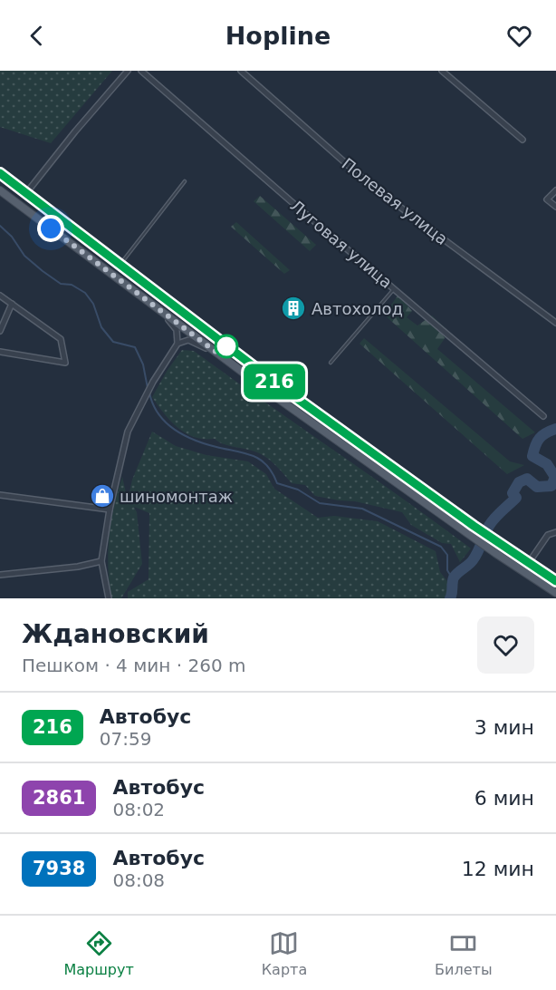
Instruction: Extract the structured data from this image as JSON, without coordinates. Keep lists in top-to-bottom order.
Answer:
{
  "streets": {
    "street": ["Полевая улица", "Луговая улица"]
  },
  "places": {
    "building": ["Автохолод"],
    "shop": ["шиномонтаж"]
  },
  "lines": ["bus line 216"],
  "page": {
    "header": "Hopline",
    "on_map": "216",
    "heading": ["Ждановский", "Пешком · 4 мин · 260 m"],
    "list": [
      {
        "mark": "216",
        "name": "Автобус",
        "note": "07:59",
        "value": "3 мин"
      },
      {
        "mark": "2861",
        "name": "Автобус",
        "note": "08:02",
        "value": "6 мин"
      },
      {
        "mark": "7938",
        "name": "Автобус",
        "note": "08:08",
        "value": "12 мин"
      }
    ],
    "tabs": ["Маршрут", "Карта", "Билеты"]
  }
}
